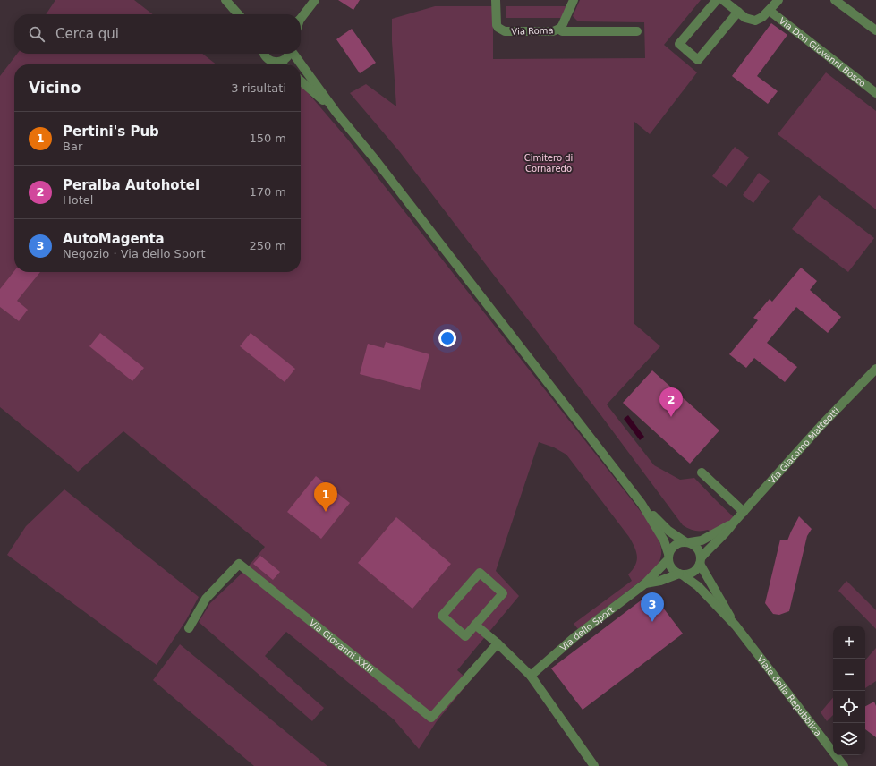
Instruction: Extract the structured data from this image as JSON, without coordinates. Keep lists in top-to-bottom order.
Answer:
{
  "streets": {
    "street": [
      "Via Roma",
      "Via Don Giovanni Bosco",
      "Via Giacomo Matteotti",
      "Via dello Sport",
      "Via Giovanni XXIII",
      "Viale della Repubblica"
    ]
  },
  "crossings": [
    ["Via Giacomo Matteotti", "Via dello Sport"],
    ["Via Giacomo Matteotti", "Viale della Repubblica"],
    ["Via dello Sport", "Viale della Repubblica"]
  ],
  "parks": ["Cimitero di Cornaredo"],
  "page": {
    "search": "Cerca qui",
    "heading": ["Vicino", "3 risultati"],
    "list": [
      {
        "mark": "1",
        "name": "Pertini's Pub",
        "note": "Bar",
        "value": "150 m"
      },
      {
        "mark": "2",
        "name": "Peralba Autohotel",
        "note": "Hotel",
        "value": "170 m"
      },
      {
        "mark": "3",
        "name": "AutoMagenta",
        "note": "Negozio · Via dello Sport",
        "value": "250 m"
      }
    ],
    "pins": ["2", "1", "3"],
    "map_buttons": ["+", "−"]
  }
}
